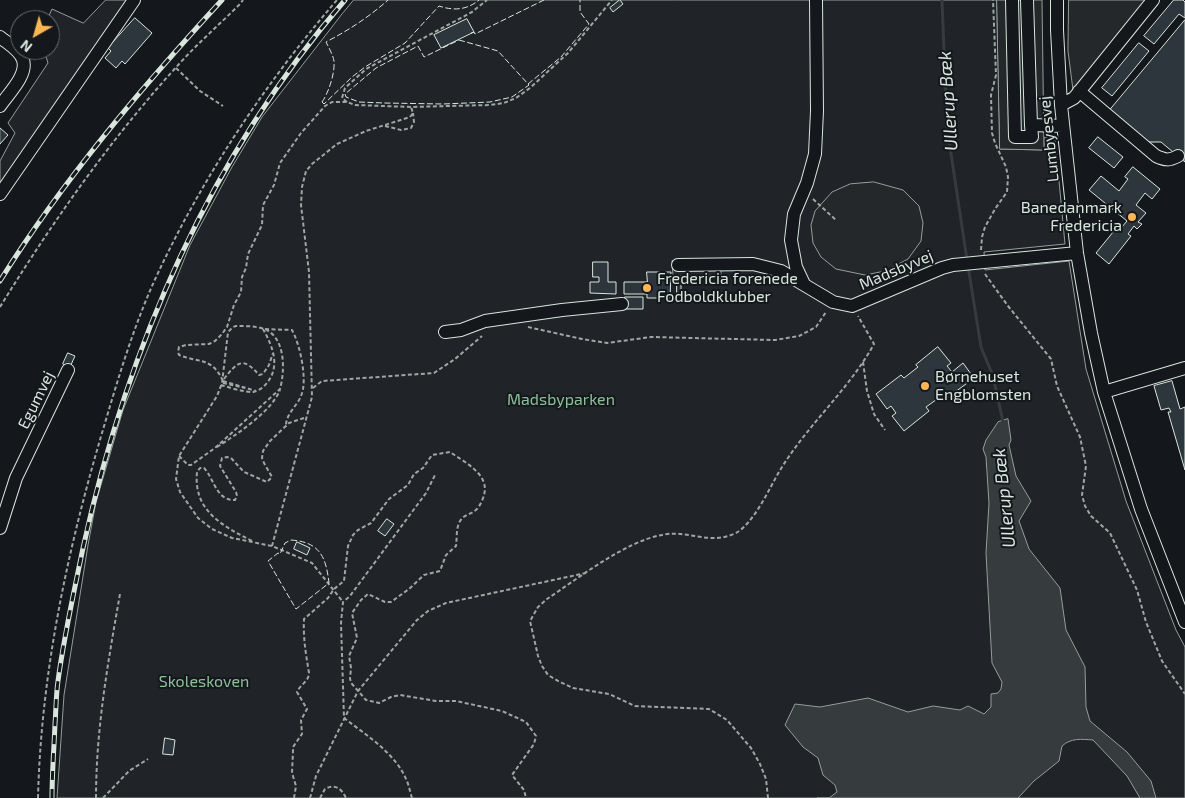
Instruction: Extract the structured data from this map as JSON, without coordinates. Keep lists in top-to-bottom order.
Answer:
{
  "streets": {
    "street": ["Lumbyesvej", "Madsbyvej", "Egumvej"]
  },
  "crossings": [
    ["Lumbyesvej", "Madsbyvej"]
  ],
  "water": ["Ullerup Bæk"],
  "parks": ["Madsbyparken", "Skoleskoven"],
  "places": ["Banedanmark Fredericia", "Fredericia forenede Fodboldklubber", "Børnehuset Engblomsten"],
  "north": "bottom left"
}
